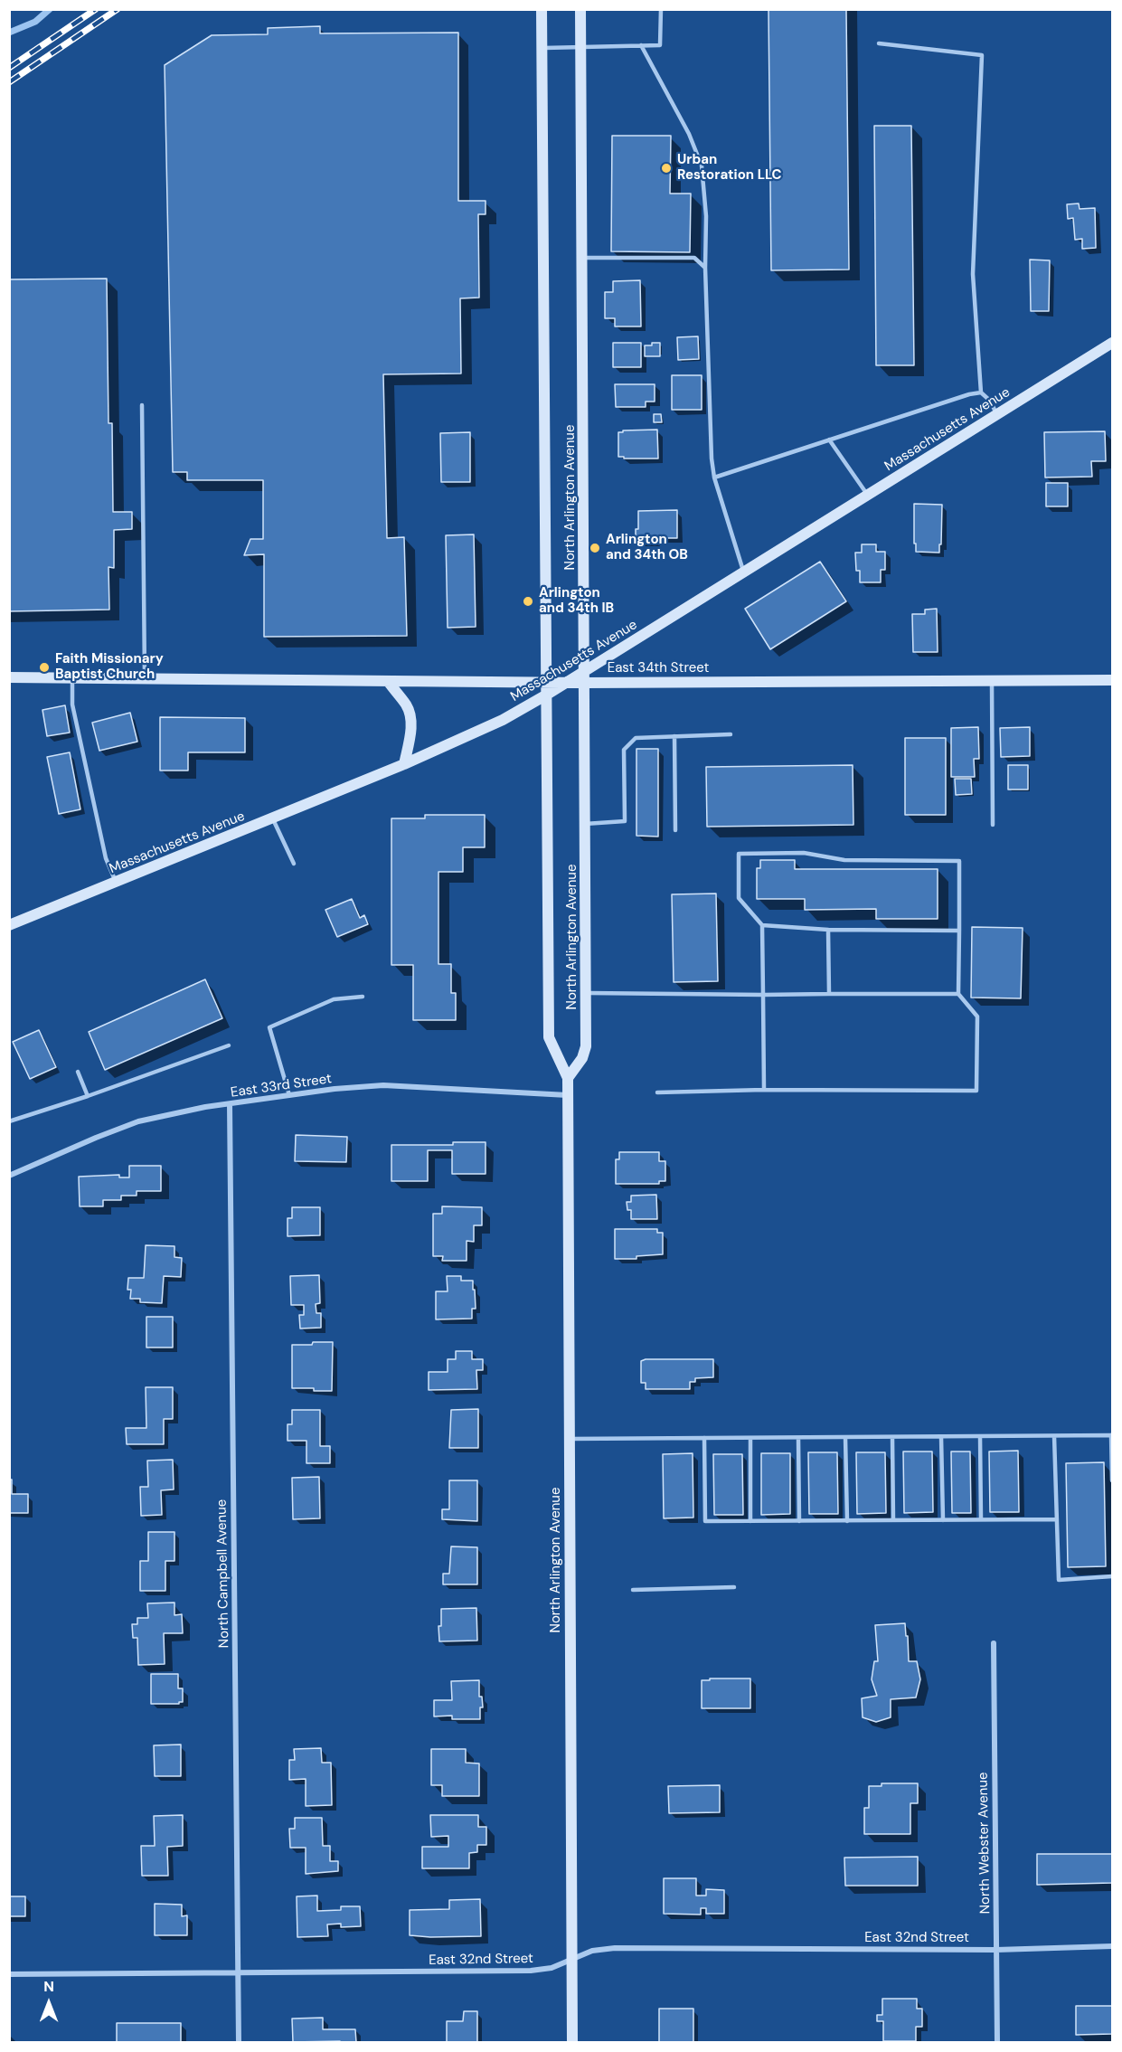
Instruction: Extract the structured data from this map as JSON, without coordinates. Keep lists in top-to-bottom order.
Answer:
{
  "streets": {
    "main road": ["Massachusetts Avenue", "North Arlington Avenue", "East 34th Street"],
    "street": [
      "East 33rd Street",
      "North Campbell Avenue",
      "North Webster Avenue",
      "East 32nd Street"
    ]
  },
  "crossings": [
    ["Massachusetts Avenue", "North Arlington Avenue"],
    ["Massachusetts Avenue", "East 34th Street"],
    ["North Arlington Avenue", "East 34th Street"],
    ["North Arlington Avenue", "East 33rd Street"],
    ["North Arlington Avenue", "East 32nd Street"],
    ["East 33rd Street", "North Campbell Avenue"],
    ["North Campbell Avenue", "East 32nd Street"],
    ["North Webster Avenue", "East 32nd Street"]
  ],
  "places": [
    "Urban Restoration LLC",
    "Arlington and 34th OB",
    "Arlington and 34th IB",
    "Faith Missionary Baptist Church"
  ],
  "north": "top"
}
